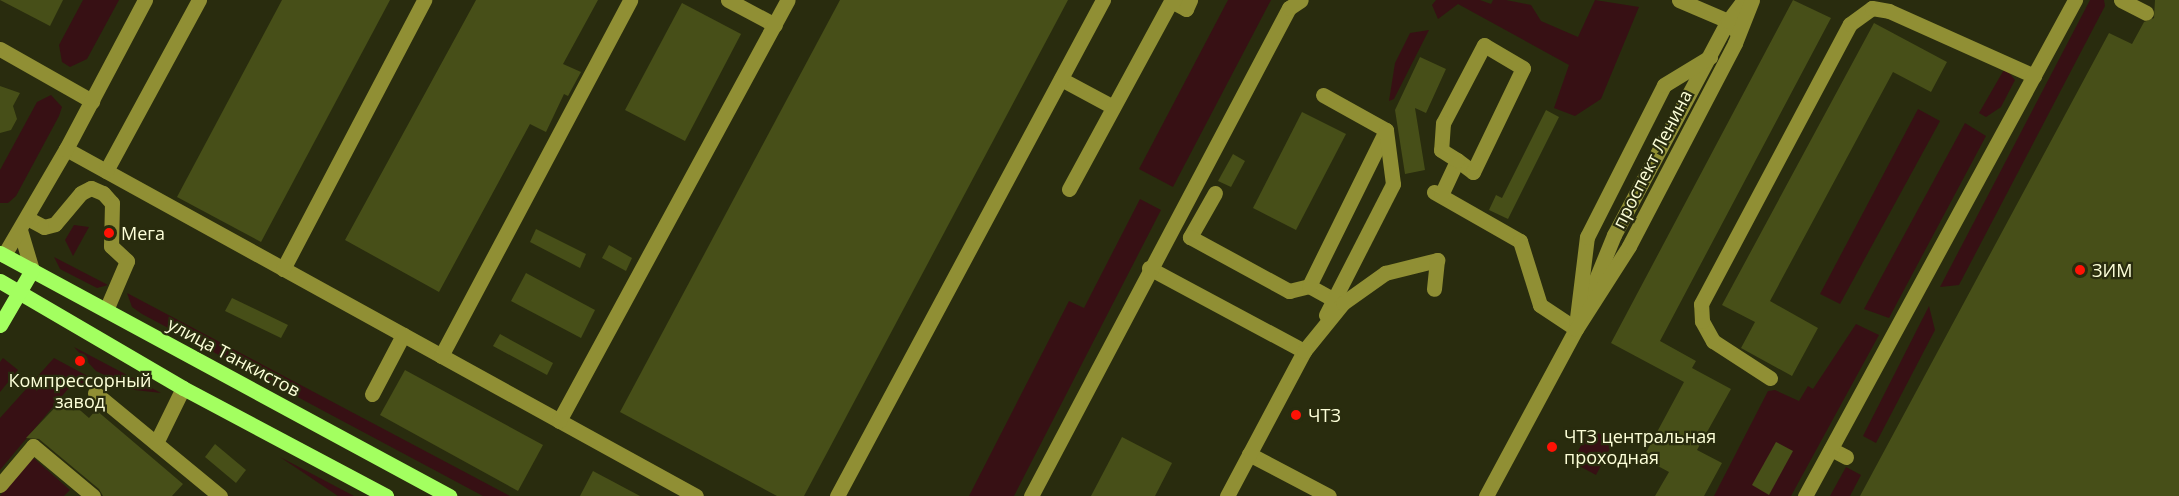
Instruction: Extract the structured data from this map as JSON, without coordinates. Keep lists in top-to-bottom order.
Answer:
{
  "streets": {
    "main road": ["улица Танкистов"],
    "street": ["проспект Ленина"]
  },
  "places": [
    "Мега",
    "ЗИМ",
    "Компрессорный завод",
    "ЧТЗ",
    "ЧТЗ центральная проходная"
  ]
}
